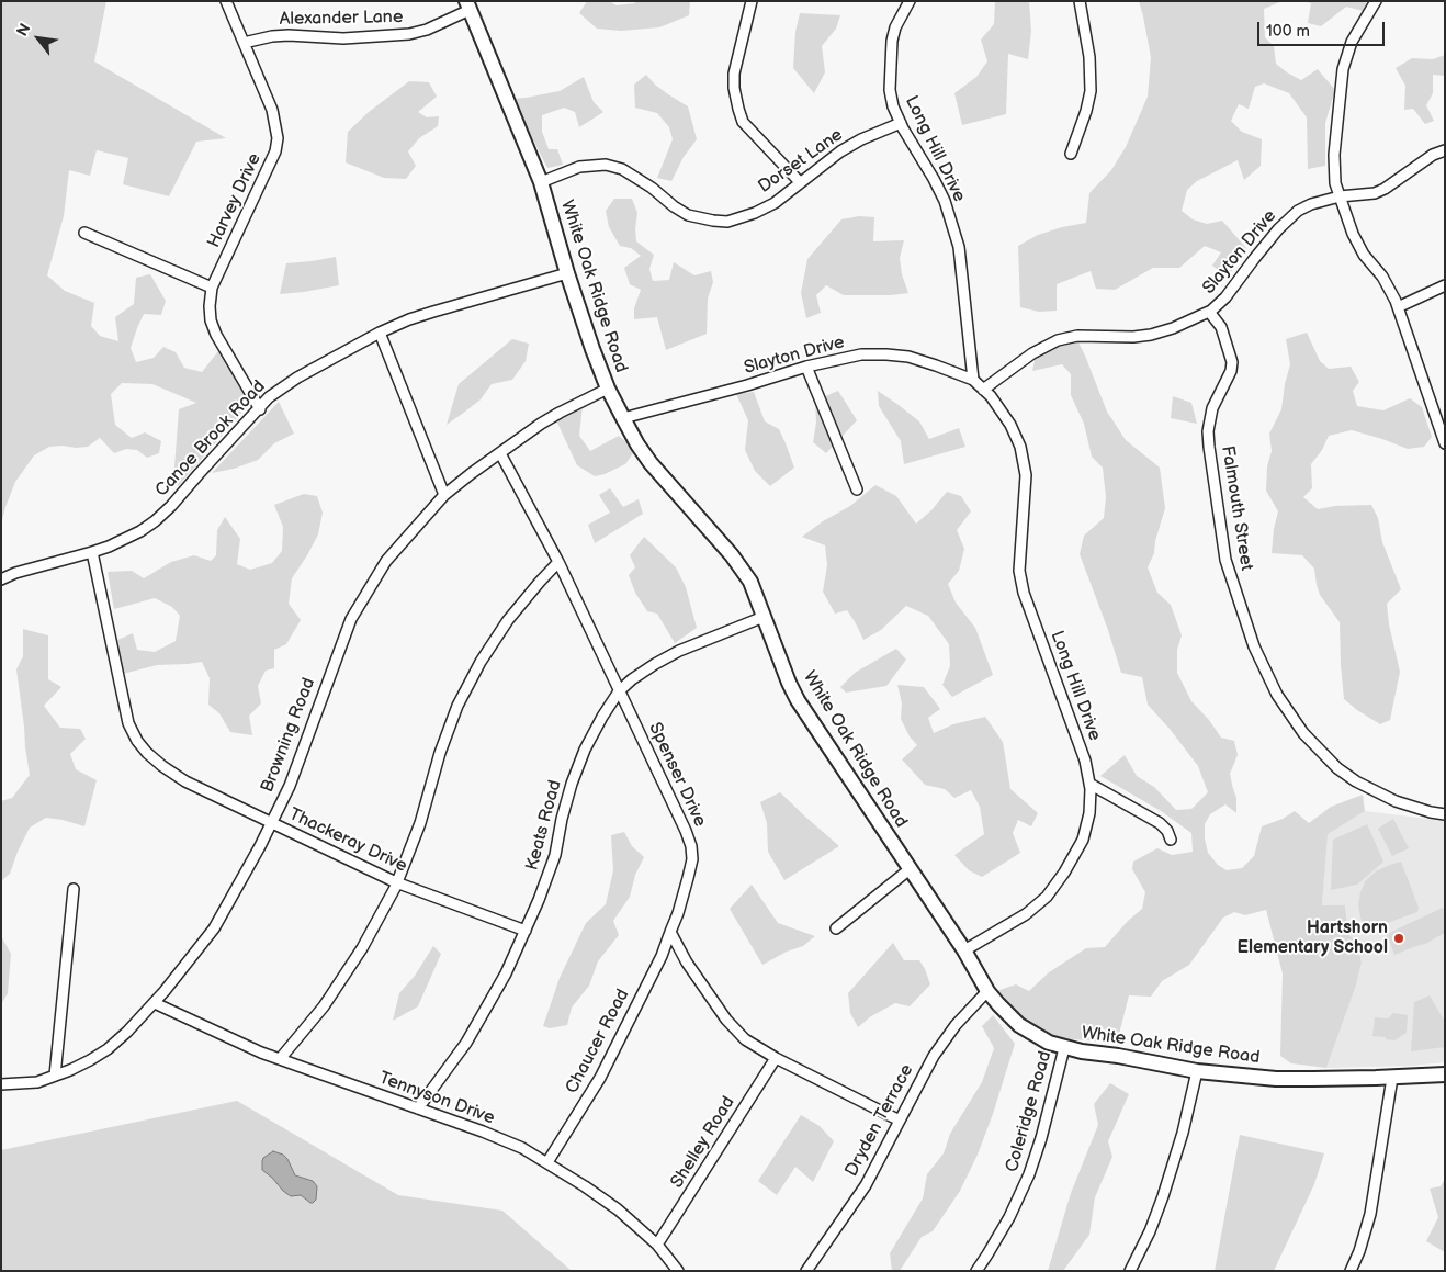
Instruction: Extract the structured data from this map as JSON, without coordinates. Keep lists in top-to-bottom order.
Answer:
{
  "streets": {
    "street": [
      "Alexander Lane",
      "Long Hill Drive",
      "Dorset Lane",
      "Harvey Drive",
      "Slayton Drive",
      "White Oak Ridge Road",
      "Canoe Brook Road",
      "Falmouth Street",
      "Browning Road",
      "Spenser Drive",
      "Keats Road",
      "Thackeray Drive",
      "Chaucer Road",
      "Tennyson Drive",
      "Coleridge Road",
      "Dryden Terrace",
      "Shelley Road"
    ]
  },
  "crossings": [
    ["Alexander Lane", "Harvey Drive"],
    ["Alexander Lane", "White Oak Ridge Road"],
    ["Long Hill Drive", "Dorset Lane"],
    ["Long Hill Drive", "Slayton Drive"],
    ["Long Hill Drive", "White Oak Ridge Road"],
    ["Dorset Lane", "White Oak Ridge Road"],
    ["Harvey Drive", "Canoe Brook Road"],
    ["Slayton Drive", "White Oak Ridge Road"],
    ["Slayton Drive", "Falmouth Street"],
    ["White Oak Ridge Road", "Canoe Brook Road"],
    ["White Oak Ridge Road", "Browning Road"],
    ["White Oak Ridge Road", "Keats Road"],
    ["White Oak Ridge Road", "Coleridge Road"],
    ["White Oak Ridge Road", "Dryden Terrace"],
    ["Canoe Brook Road", "Thackeray Drive"],
    ["Browning Road", "Spenser Drive"],
    ["Browning Road", "Thackeray Drive"],
    ["Browning Road", "Tennyson Drive"],
    ["Spenser Drive", "Keats Road"],
    ["Spenser Drive", "Chaucer Road"],
    ["Keats Road", "Thackeray Drive"],
    ["Keats Road", "Tennyson Drive"],
    ["Chaucer Road", "Tennyson Drive"],
    ["Tennyson Drive", "Shelley Road"]
  ],
  "places": ["Hartshorn Elementary School"],
  "scale_bar": "100 m",
  "north": "top left"
}
